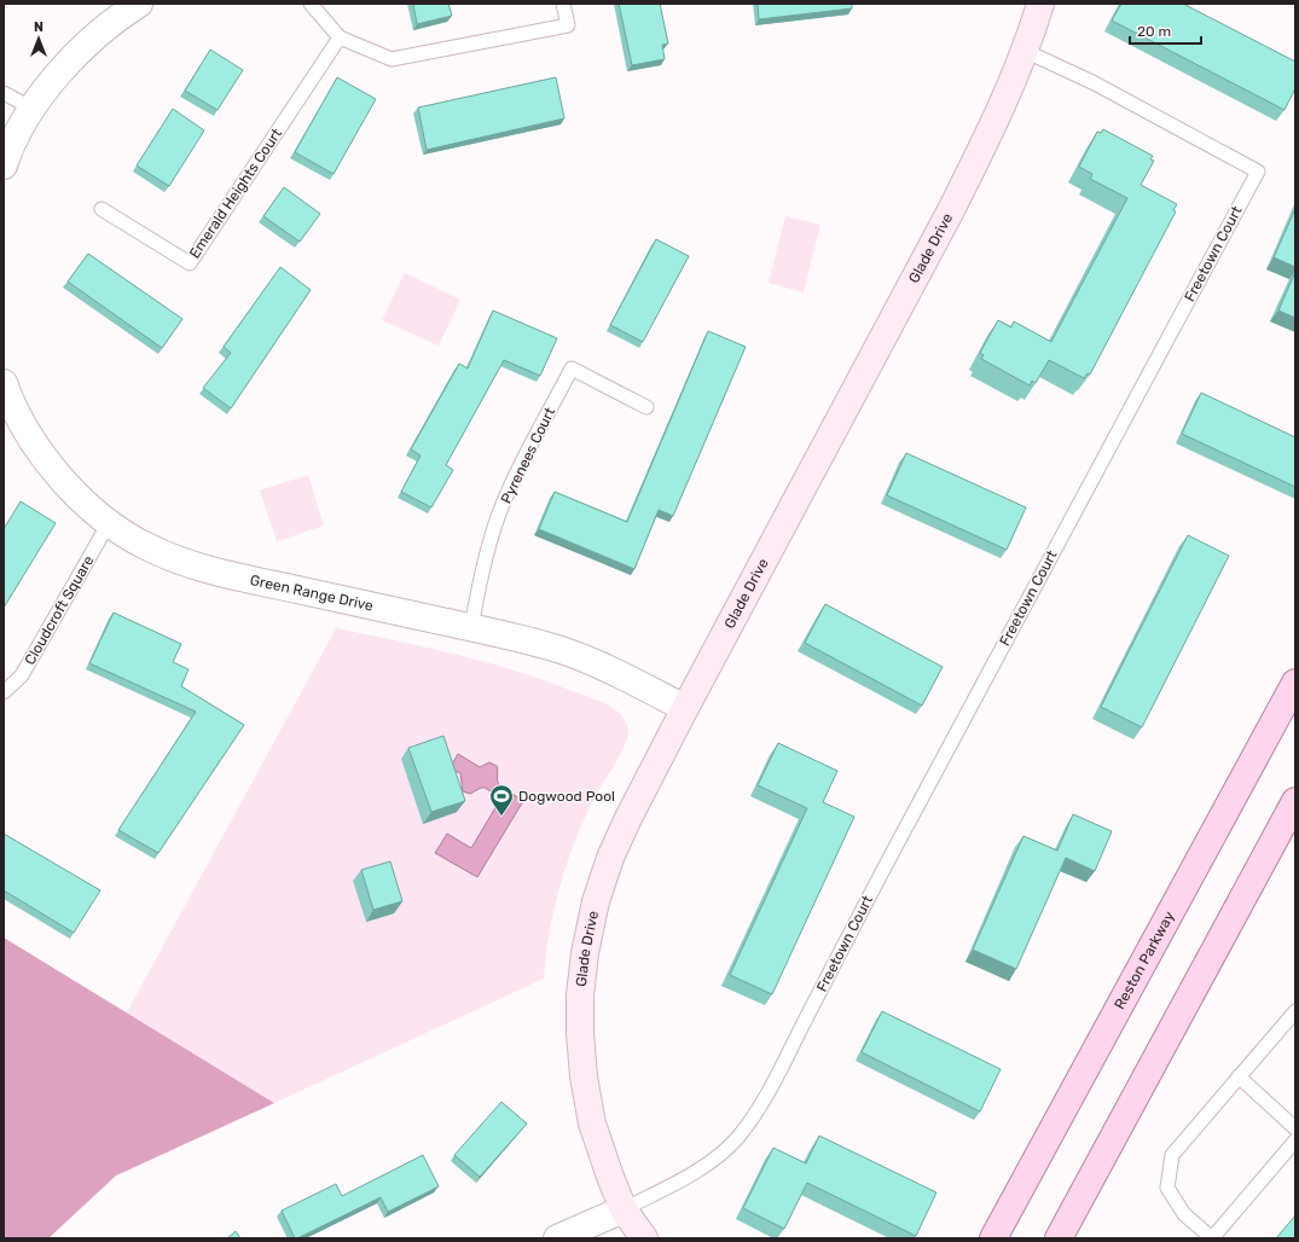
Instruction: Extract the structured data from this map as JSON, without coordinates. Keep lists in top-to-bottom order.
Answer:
{
  "streets": {
    "main road": ["Reston Parkway"],
    "street": ["Glade Drive", "Green Range Drive"],
    "lane": [
      "Emerald Heights Court",
      "Freetown Court",
      "Pyrenees Court",
      "Cloudcroft Square"
    ]
  },
  "crossings": [
    ["Glade Drive", "Freetown Court"],
    ["Glade Drive", "Green Range Drive"],
    ["Pyrenees Court", "Green Range Drive"],
    ["Green Range Drive", "Cloudcroft Square"]
  ],
  "places": {
    "sports": ["Dogwood Pool"]
  },
  "scale_bar": "20 m",
  "north": "top"
}
